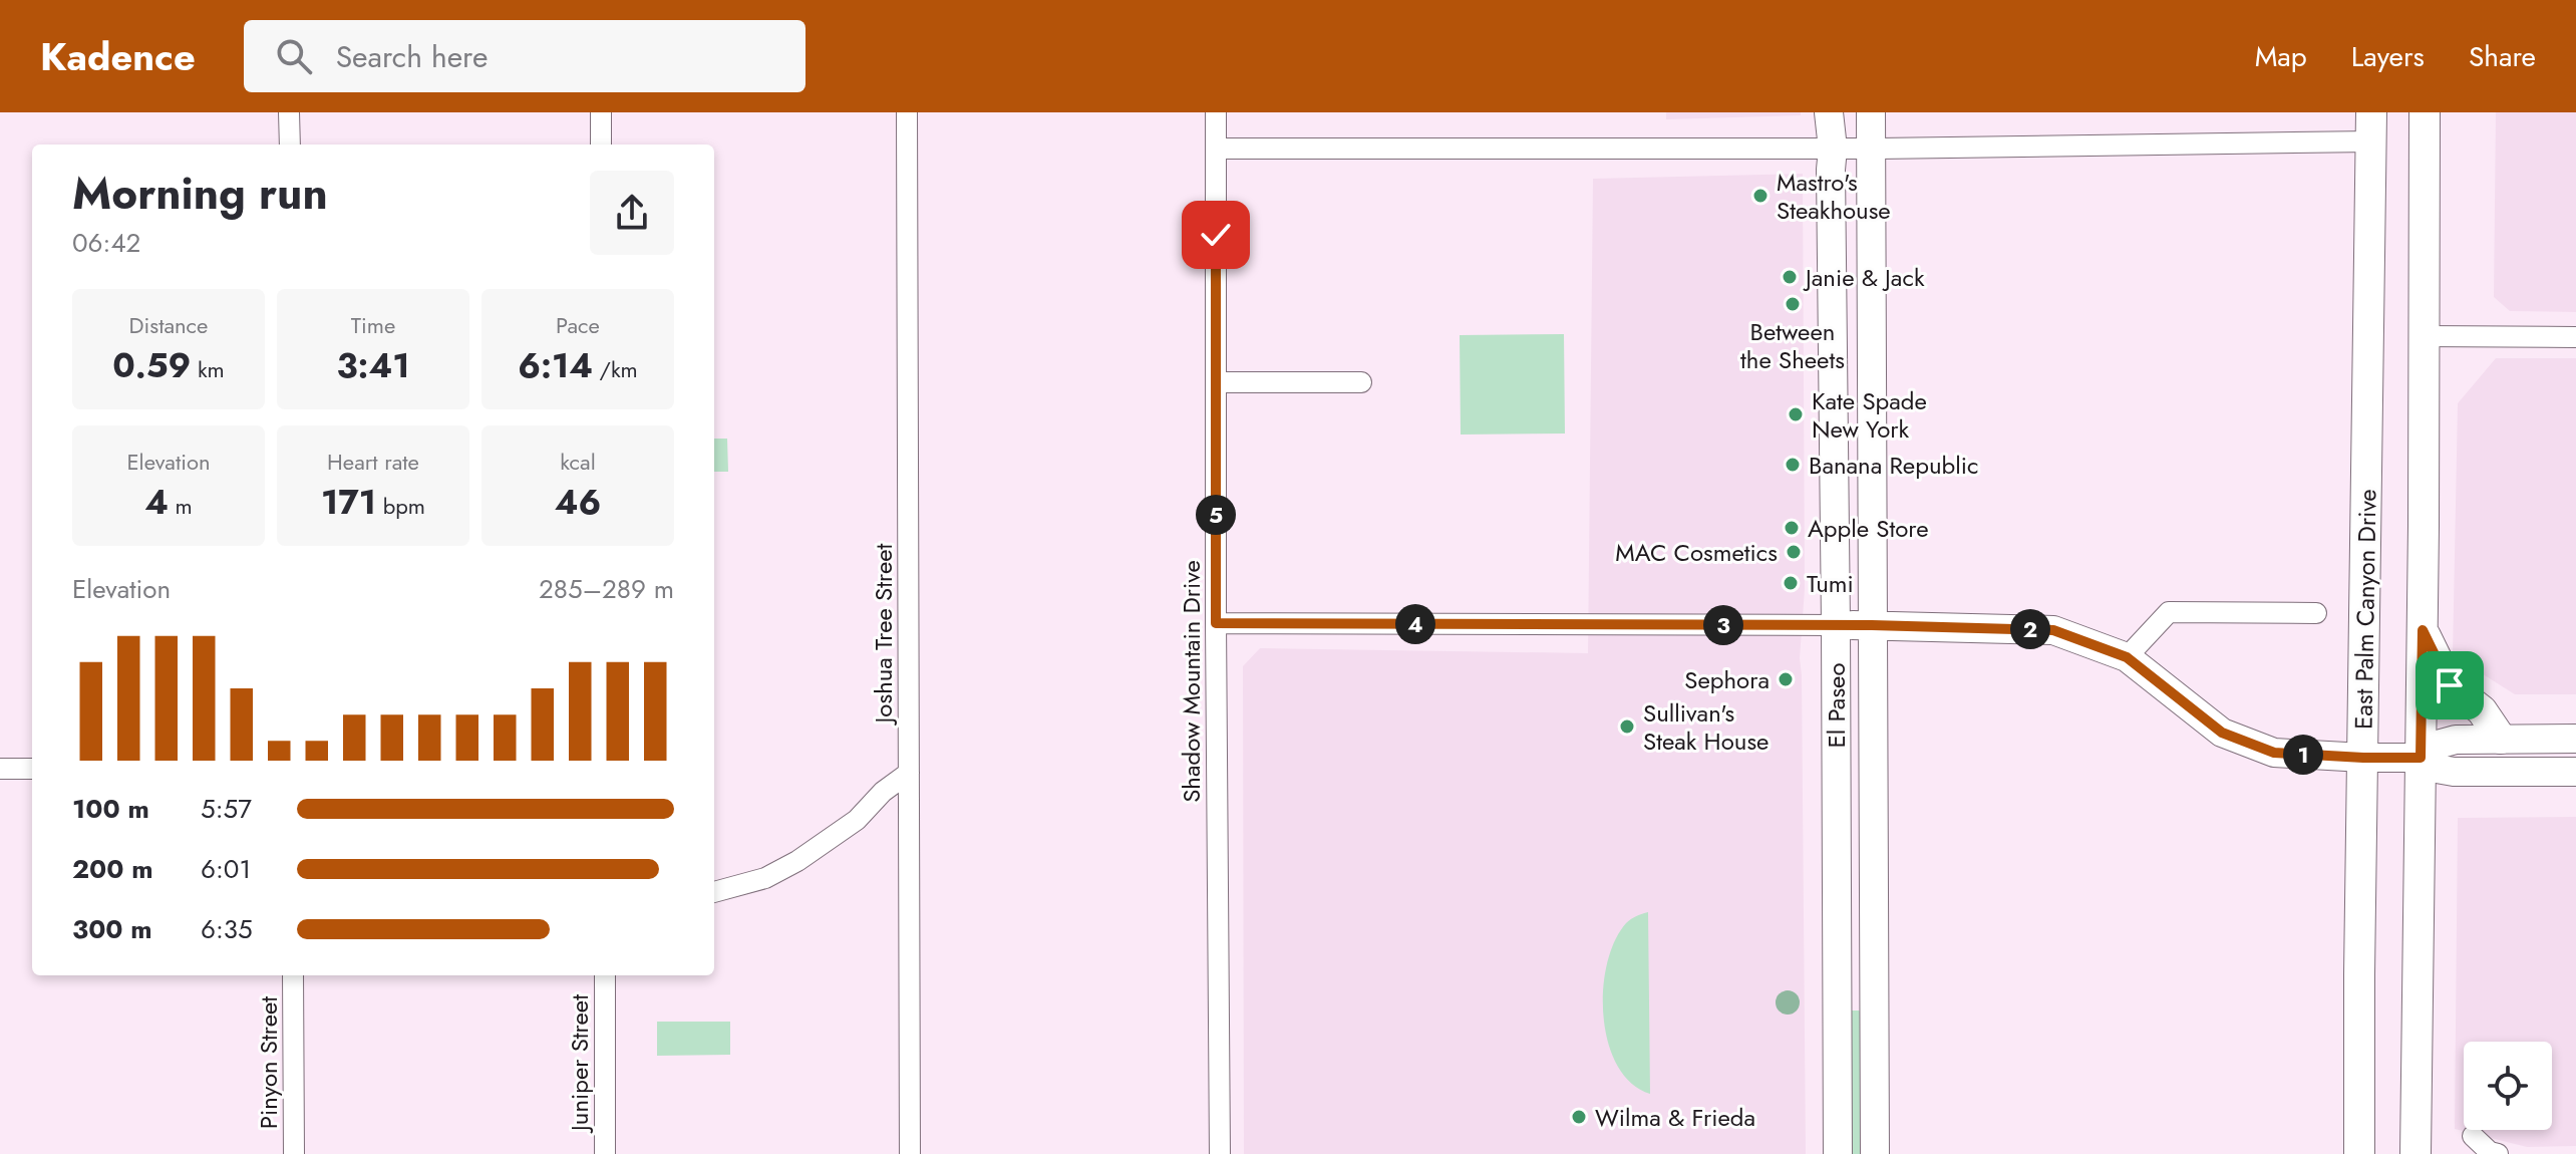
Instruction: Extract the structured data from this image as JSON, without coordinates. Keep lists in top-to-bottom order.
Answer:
{
  "streets": {
    "main road": ["East Palm Canyon Drive"],
    "street": [
      "Joshua Tree Street",
      "Shadow Mountain Drive",
      "El Paseo",
      "Pinyon Street",
      "Juniper Street"
    ]
  },
  "places": [
    "Mastro's Steakhouse",
    "Janie & Jack",
    "Between the Sheets",
    "Kate Spade New York",
    "Banana Republic",
    "Apple Store",
    "MAC Cosmetics",
    "Tumi",
    "Sephora",
    "Sullivan's Steak House",
    "Wilma & Frieda"
  ],
  "page": {
    "header": "Kadence",
    "search": "Search here",
    "nav": ["Map", "Layers", "Share"],
    "heading": ["Morning run", "06:42"],
    "stats": [
      ["Distance", "0.59 km"],
      ["Time", "3:41"],
      ["Pace", "6:14 /km"],
      ["Elevation", "4 m"],
      ["Heart rate", "171 bpm"],
      ["kcal", "46"]
    ],
    "pins": [
      "5",
      "4",
      "3",
      "2",
      "1"
    ],
    "chart": ["Elevation", "285–289 m"],
    "list": [
      {
        "name": "100 m",
        "note": "5:57"
      },
      {
        "name": "200 m",
        "note": "6:01"
      },
      {
        "name": "300 m",
        "note": "6:35"
      }
    ]
  }
}
